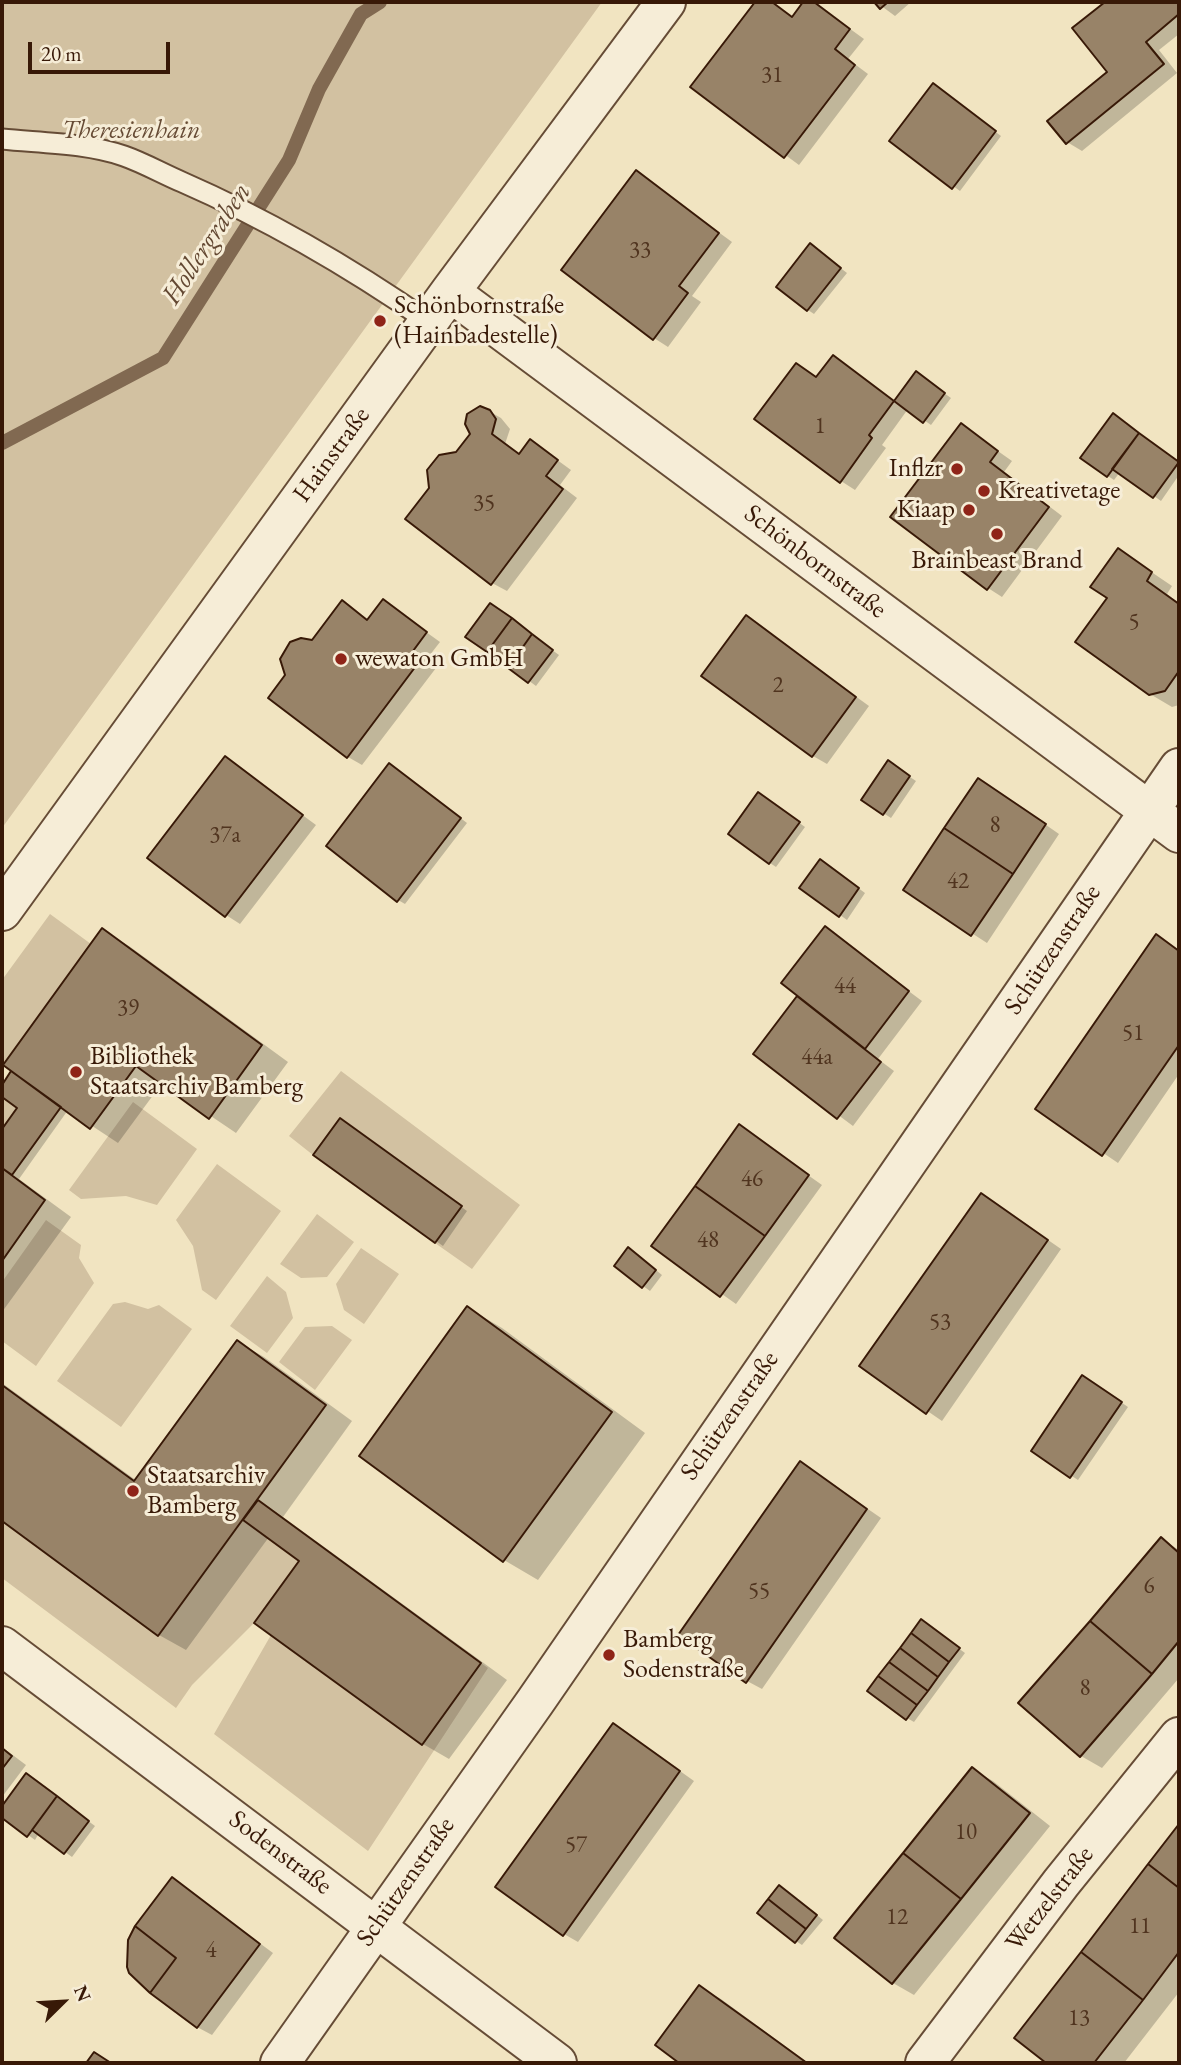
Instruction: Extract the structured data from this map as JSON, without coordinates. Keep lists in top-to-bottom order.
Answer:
{
  "streets": {
    "street": [
      "Hainstraße",
      "Schönbornstraße",
      "Schützenstraße",
      "Sodenstraße",
      "Wetzelstraße"
    ]
  },
  "crossings": [
    ["Hainstraße", "Schönbornstraße"],
    ["Schönbornstraße", "Schützenstraße"],
    ["Schützenstraße", "Sodenstraße"]
  ],
  "water": ["Hollergraben"],
  "parks": ["Theresienhain"],
  "places": [
    "Schönbornstraße (Hainbadestelle)",
    "Inflzr",
    "Kreativetage",
    "Kiaap",
    "Brainbeast Brand",
    "wewaton GmbH",
    "Bibliothek Staatsarchiv Bamberg",
    "Staatsarchiv Bamberg",
    "Bamberg Sodenstraße"
  ],
  "house_numbers": [
    "31",
    "33",
    "1",
    "35",
    "5",
    "2",
    "8",
    "37a",
    "42",
    "44",
    "39",
    "51",
    "44a",
    "46",
    "48",
    "53",
    "6",
    "55",
    "8",
    "10",
    "57",
    "12",
    "11",
    "4",
    "13"
  ],
  "scale_bar": "20 m",
  "north": "top right"
}
